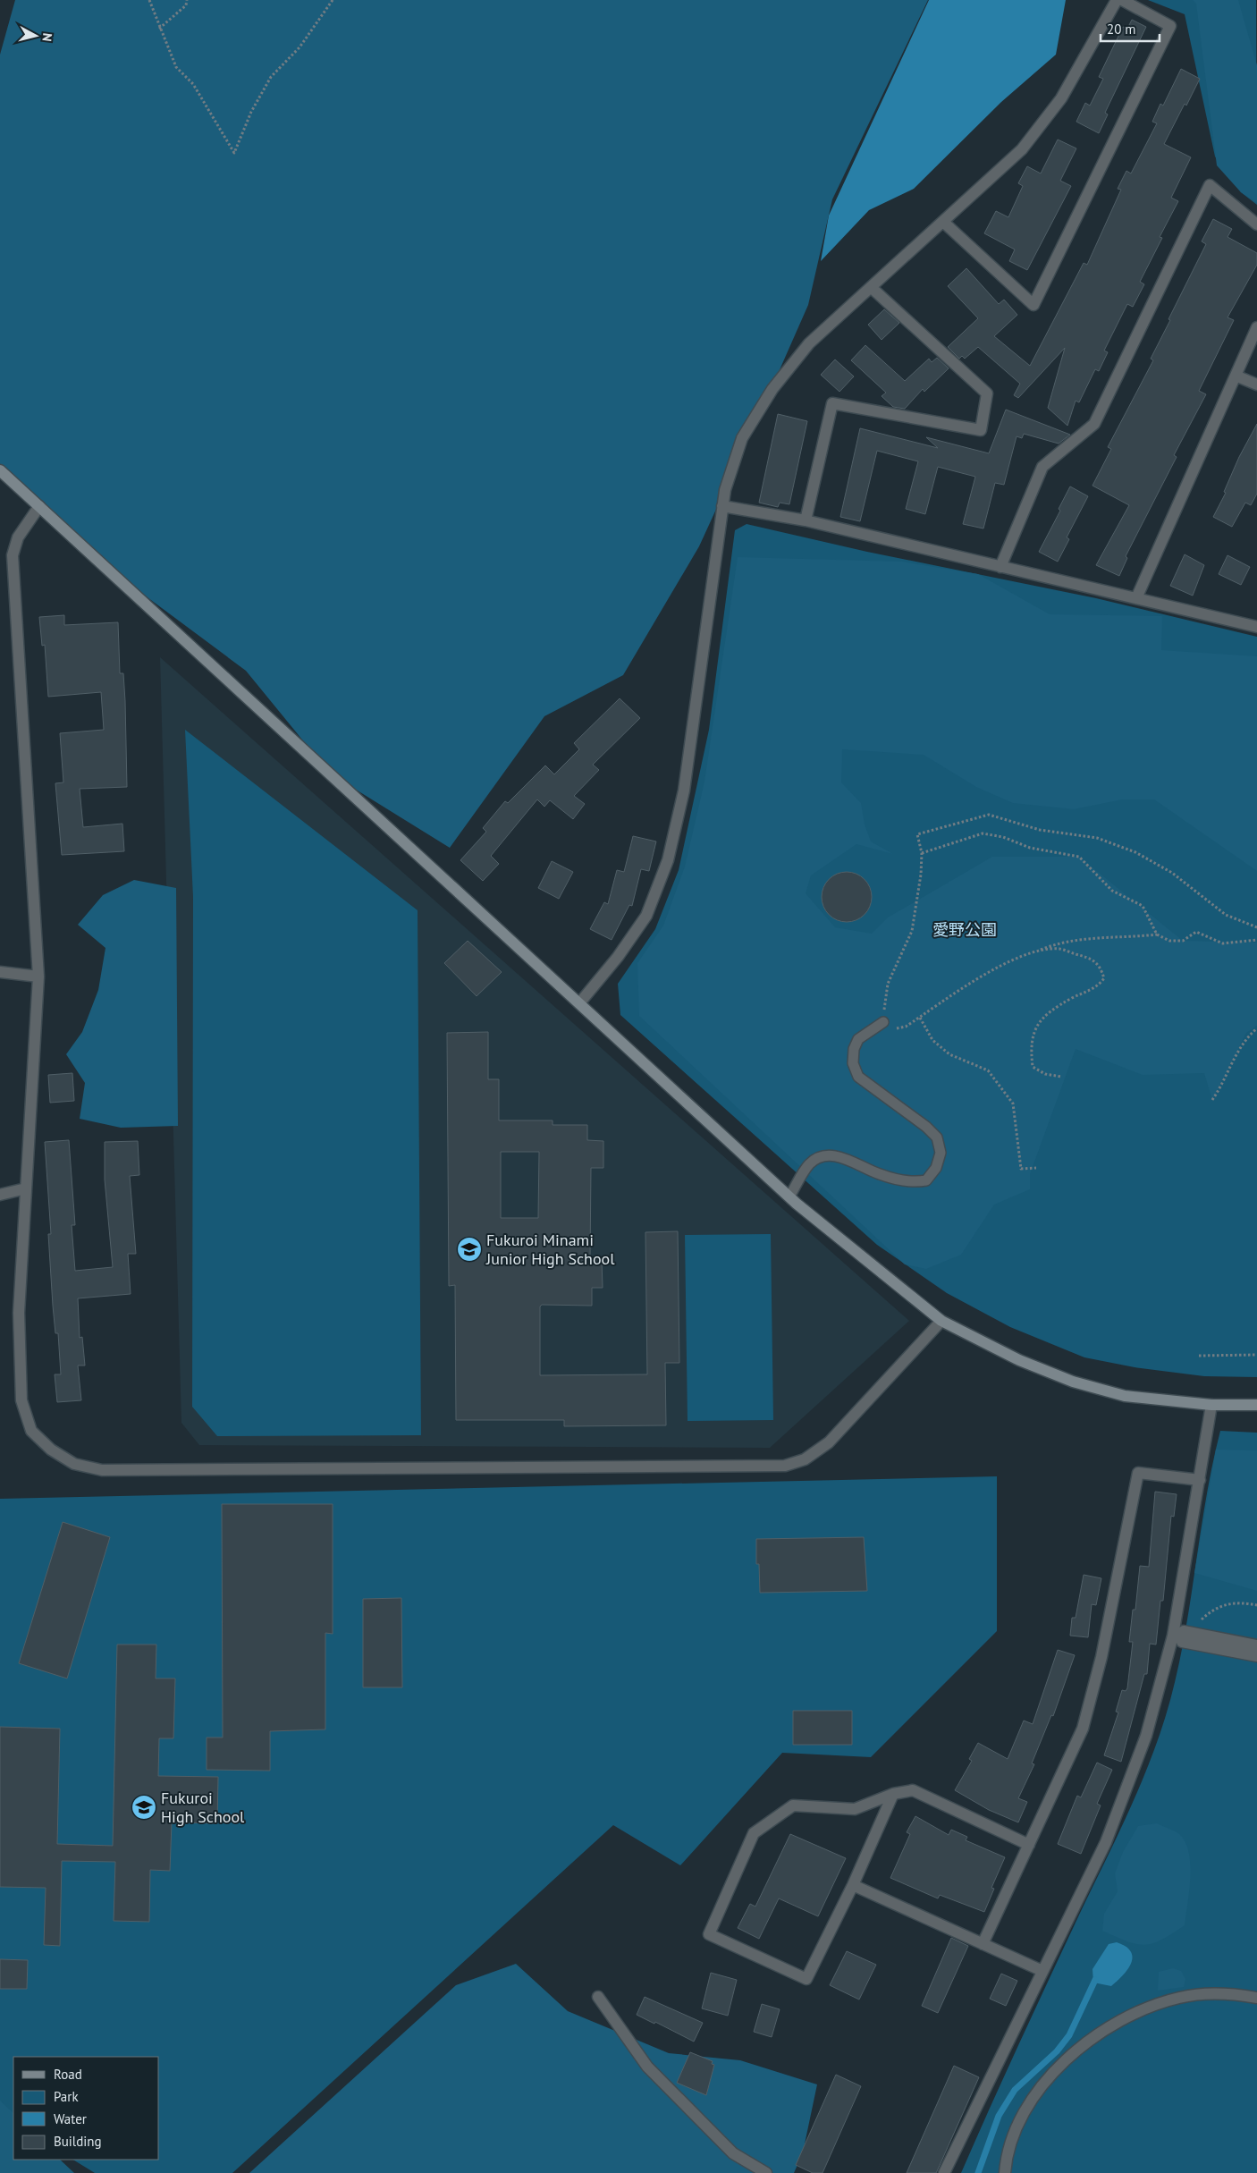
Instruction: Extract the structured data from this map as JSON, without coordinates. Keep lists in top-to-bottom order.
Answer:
{
  "parks": ["愛野公園"],
  "places": {
    "school or university": ["Fukuroi Minami Junior High School", "Fukuroi High School"]
  },
  "legend": [
    "Road",
    "Park",
    "Water",
    "Building"
  ],
  "scale_bar": "20 m",
  "north": "right"
}
